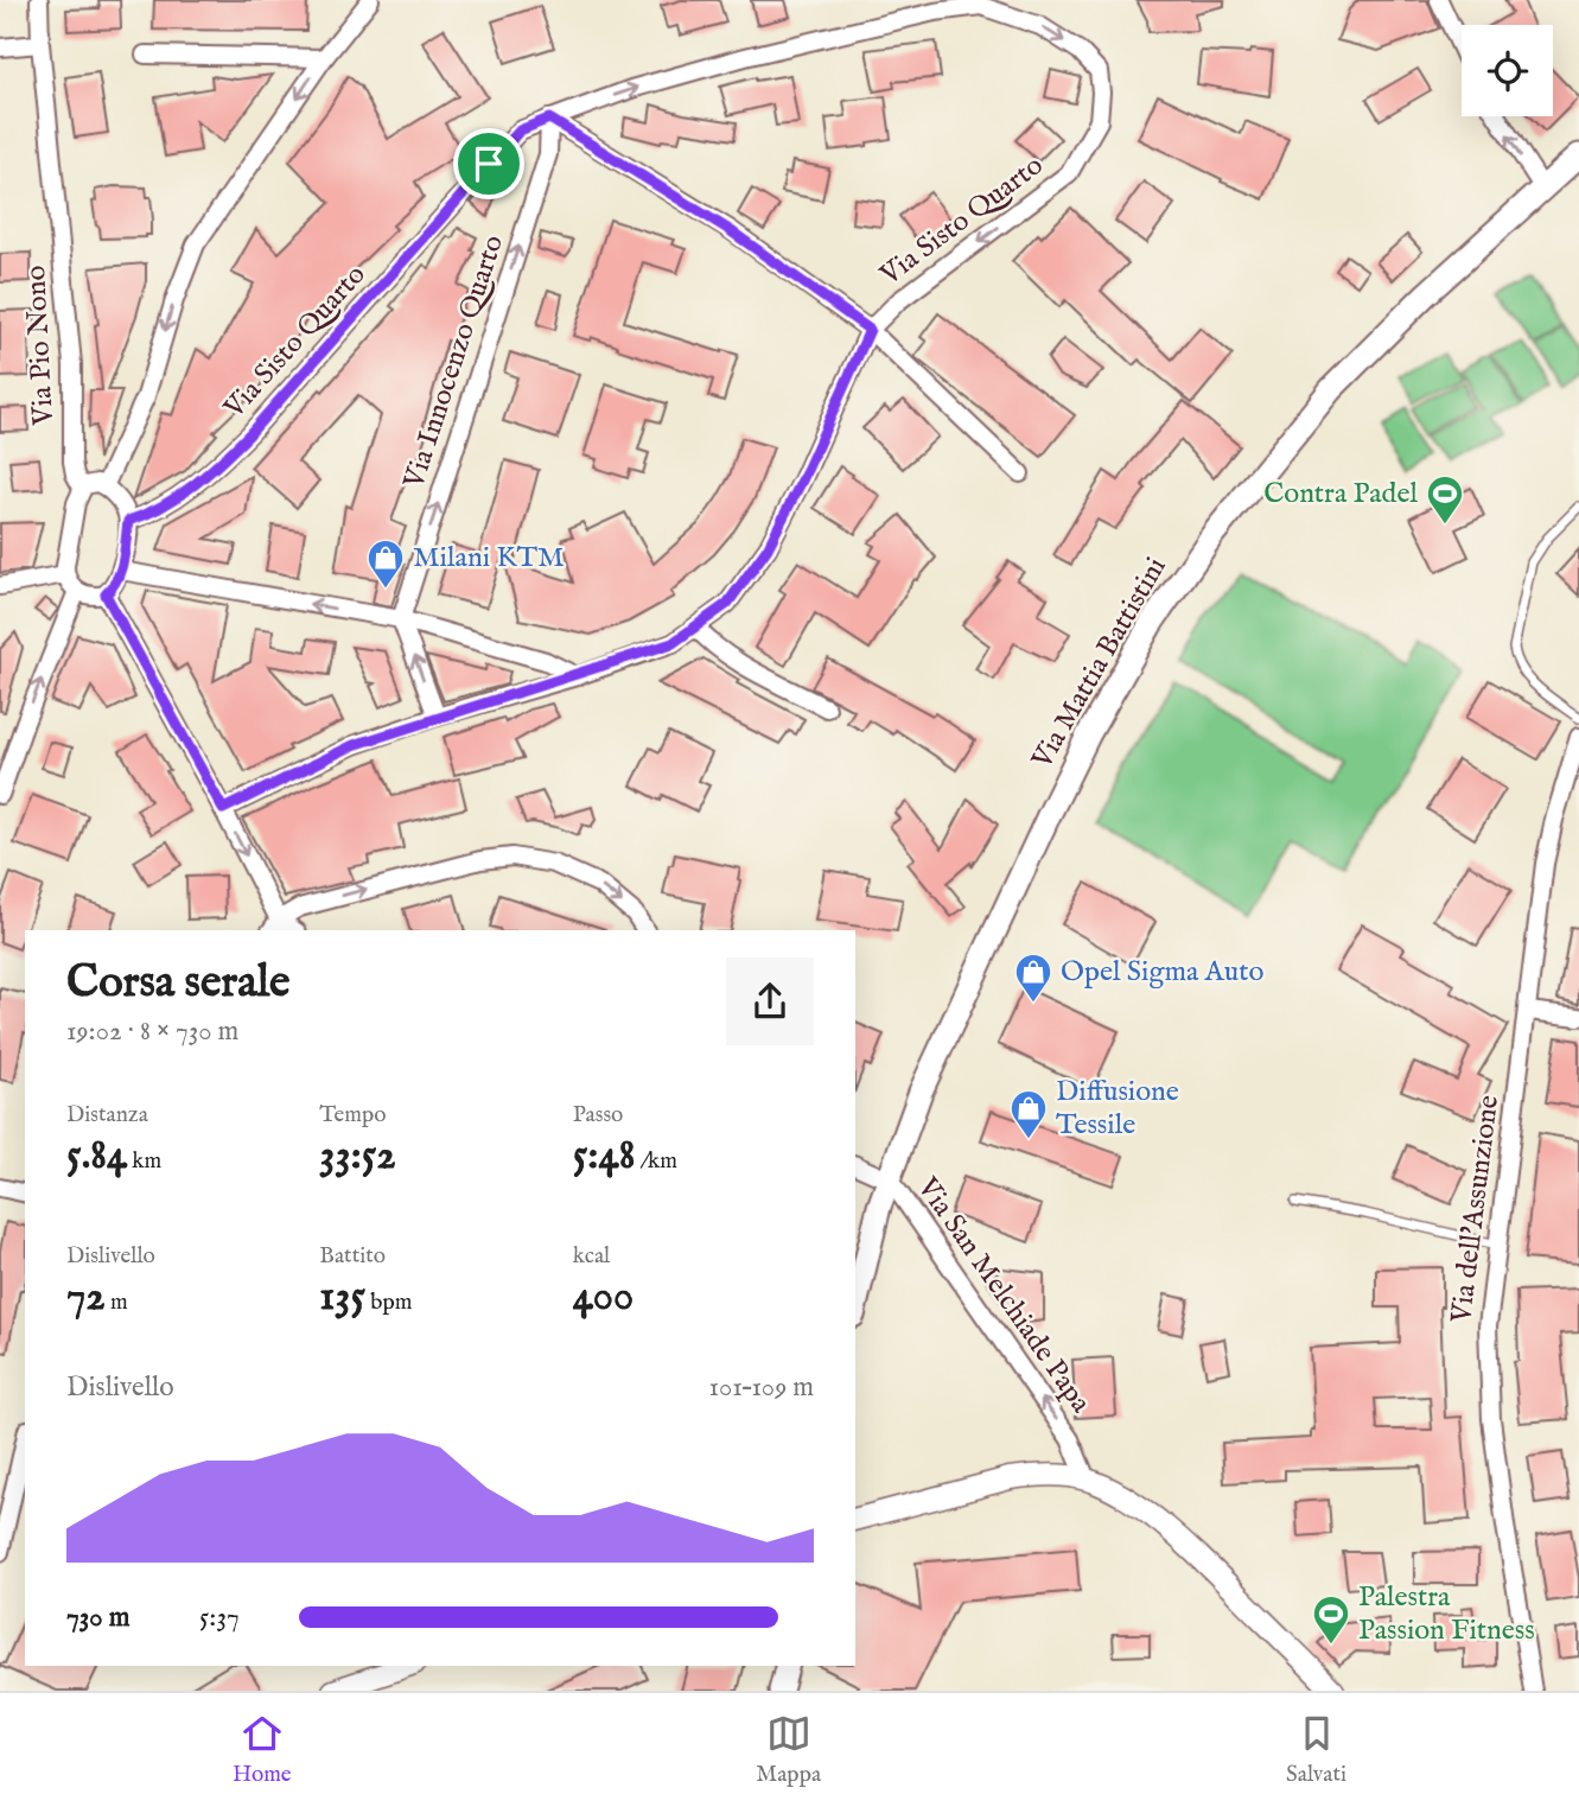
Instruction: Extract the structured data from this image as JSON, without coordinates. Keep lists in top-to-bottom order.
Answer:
{
  "streets": {
    "main road": ["Via Mattia Battistini"],
    "street": [
      "Via Sisto Quarto",
      "Via Pio Nono",
      "Via Innocenzo Quarto",
      "Via dell'Assunzione",
      "Via San Melchiade Papa"
    ]
  },
  "crossings": [
    ["Via Sisto Quarto", "Via Innocenzo Quarto"],
    ["Via Mattia Battistini", "Via San Melchiade Papa"]
  ],
  "one_way": ["Via Innocenzo Quarto", "Via San Melchiade Papa"],
  "places": {
    "sports": ["Contra Padel", "Palestra Passion Fitness"],
    "shop": ["Milani KTM", "Opel Sigma Auto", "Diffusione Tessile"]
  },
  "page": {
    "heading": ["Corsa serale", "19:02 · 8 × 730 m"],
    "stats": [
      ["Distanza", "5.84 km"],
      ["Tempo", "33:52"],
      ["Passo", "5:48 /km"],
      ["Dislivello", "72 m"],
      ["Battito", "135 bpm"],
      ["kcal", "400"]
    ],
    "chart": ["Dislivello", "101–109 m"],
    "list": [
      {
        "name": "730 m",
        "note": "5:37"
      }
    ],
    "tabs": ["Home", "Mappa", "Salvati"]
  }
}
